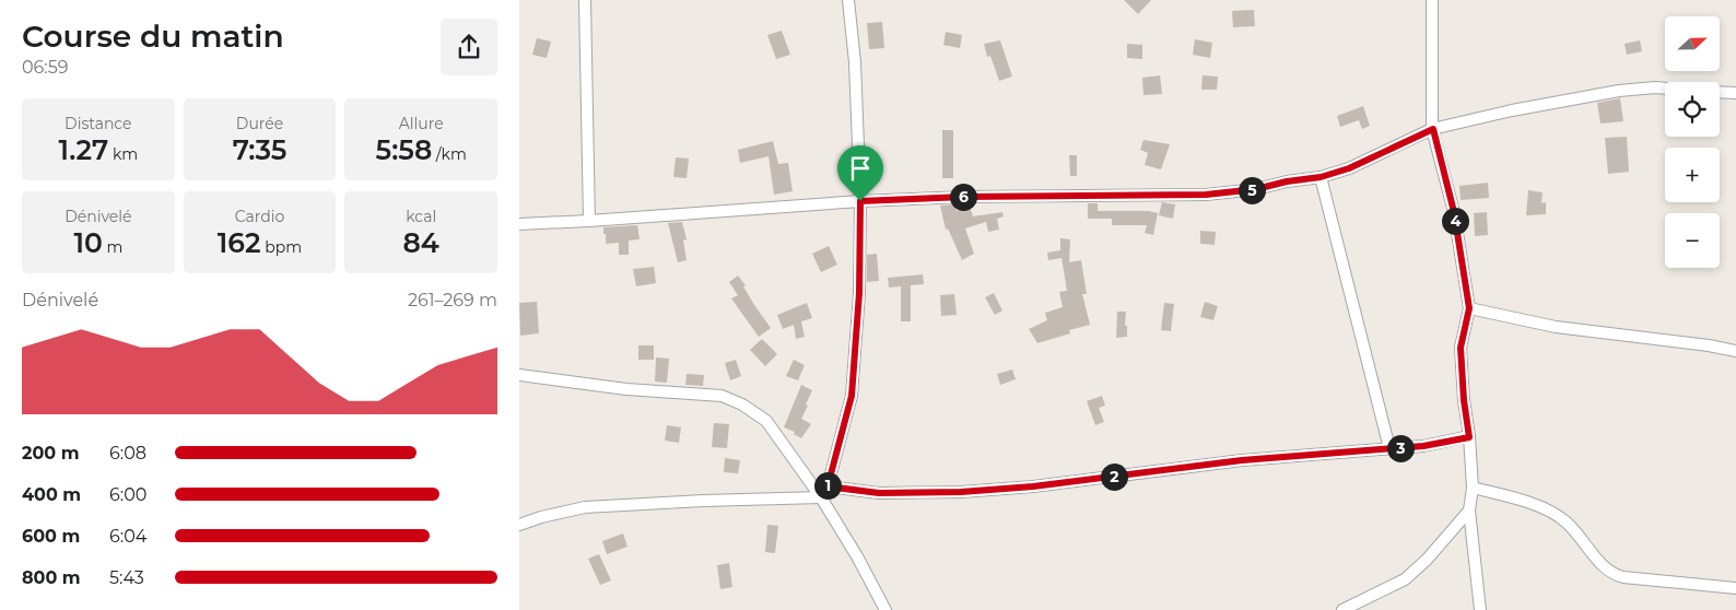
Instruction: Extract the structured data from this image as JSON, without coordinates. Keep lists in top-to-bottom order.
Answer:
{
  "north": "right",
  "page": {
    "heading": ["Course du matin", "06:59"],
    "map_buttons": ["+", "−"],
    "stats": [
      ["Distance", "1.27 km"],
      ["Durée", "7:35"],
      ["Allure", "5:58 /km"],
      ["Dénivelé", "10 m"],
      ["Cardio", "162 bpm"],
      ["kcal", "84"]
    ],
    "pins": [
      "5",
      "6",
      "4",
      "3",
      "2",
      "1"
    ],
    "chart": ["Dénivelé", "261–269 m"],
    "list": [
      {
        "name": "200 m",
        "note": "6:08"
      },
      {
        "name": "400 m",
        "note": "6:00"
      },
      {
        "name": "600 m",
        "note": "6:04"
      },
      {
        "name": "800 m",
        "note": "5:43"
      }
    ]
  }
}
